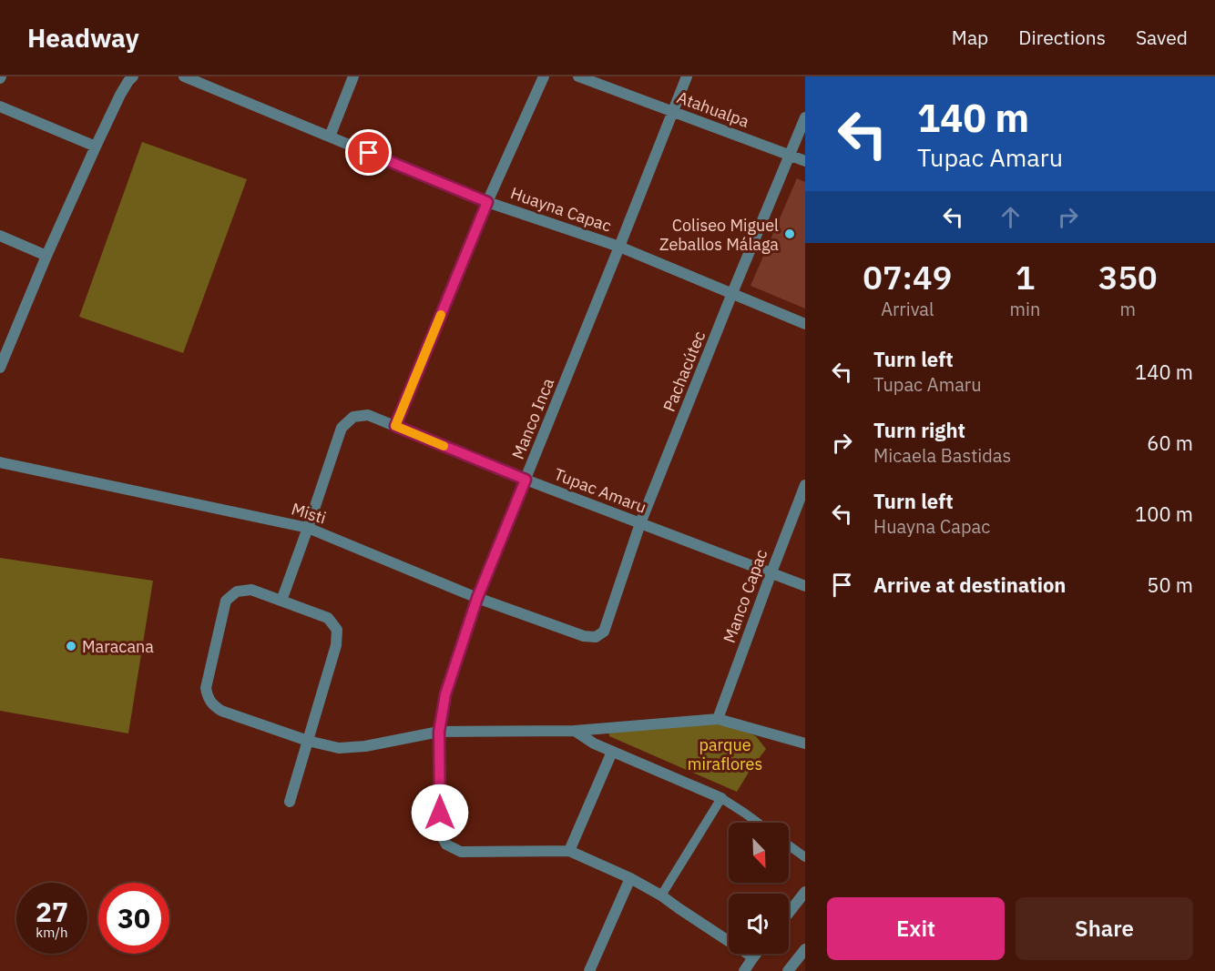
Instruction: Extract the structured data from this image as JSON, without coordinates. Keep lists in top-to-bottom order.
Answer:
{
  "streets": {
    "street": [
      "Atahualpa",
      "Huayna Capac",
      "Pachacútec",
      "Manco Inca",
      "Tupac Amaru",
      "Misti",
      "Manco Capac"
    ]
  },
  "crossings": [
    ["Atahualpa", "Pachacútec"],
    ["Atahualpa", "Manco Inca"],
    ["Huayna Capac", "Pachacútec"],
    ["Huayna Capac", "Manco Inca"],
    ["Pachacútec", "Tupac Amaru"],
    ["Pachacútec", "Misti"],
    ["Manco Inca", "Tupac Amaru"],
    ["Manco Inca", "Misti"],
    ["Tupac Amaru", "Misti"],
    ["Tupac Amaru", "Manco Capac"]
  ],
  "parks": ["parque miraflores"],
  "places": ["Coliseo Miguel Zeballos Málaga", "Maracana"],
  "north": "bottom right",
  "page": {
    "header": "Headway",
    "nav": ["Map", "Directions", "Saved"],
    "turn": ["140 m", "Tupac Amaru"],
    "eta": [
      "07:49",
      "Arrival",
      "1",
      "min",
      "350",
      "m"
    ],
    "list": [
      {
        "name": "Turn left",
        "note": "Tupac Amaru",
        "value": "140 m"
      },
      {
        "name": "Turn right",
        "note": "Micaela Bastidas",
        "value": "60 m"
      },
      {
        "name": "Turn left",
        "note": "Huayna Capac",
        "value": "100 m"
      },
      {
        "name": "Arrive at destination",
        "value": "50 m"
      }
    ],
    "speed": "27 km/h",
    "limit": "30",
    "buttons": ["Exit", "Share"]
  }
}
